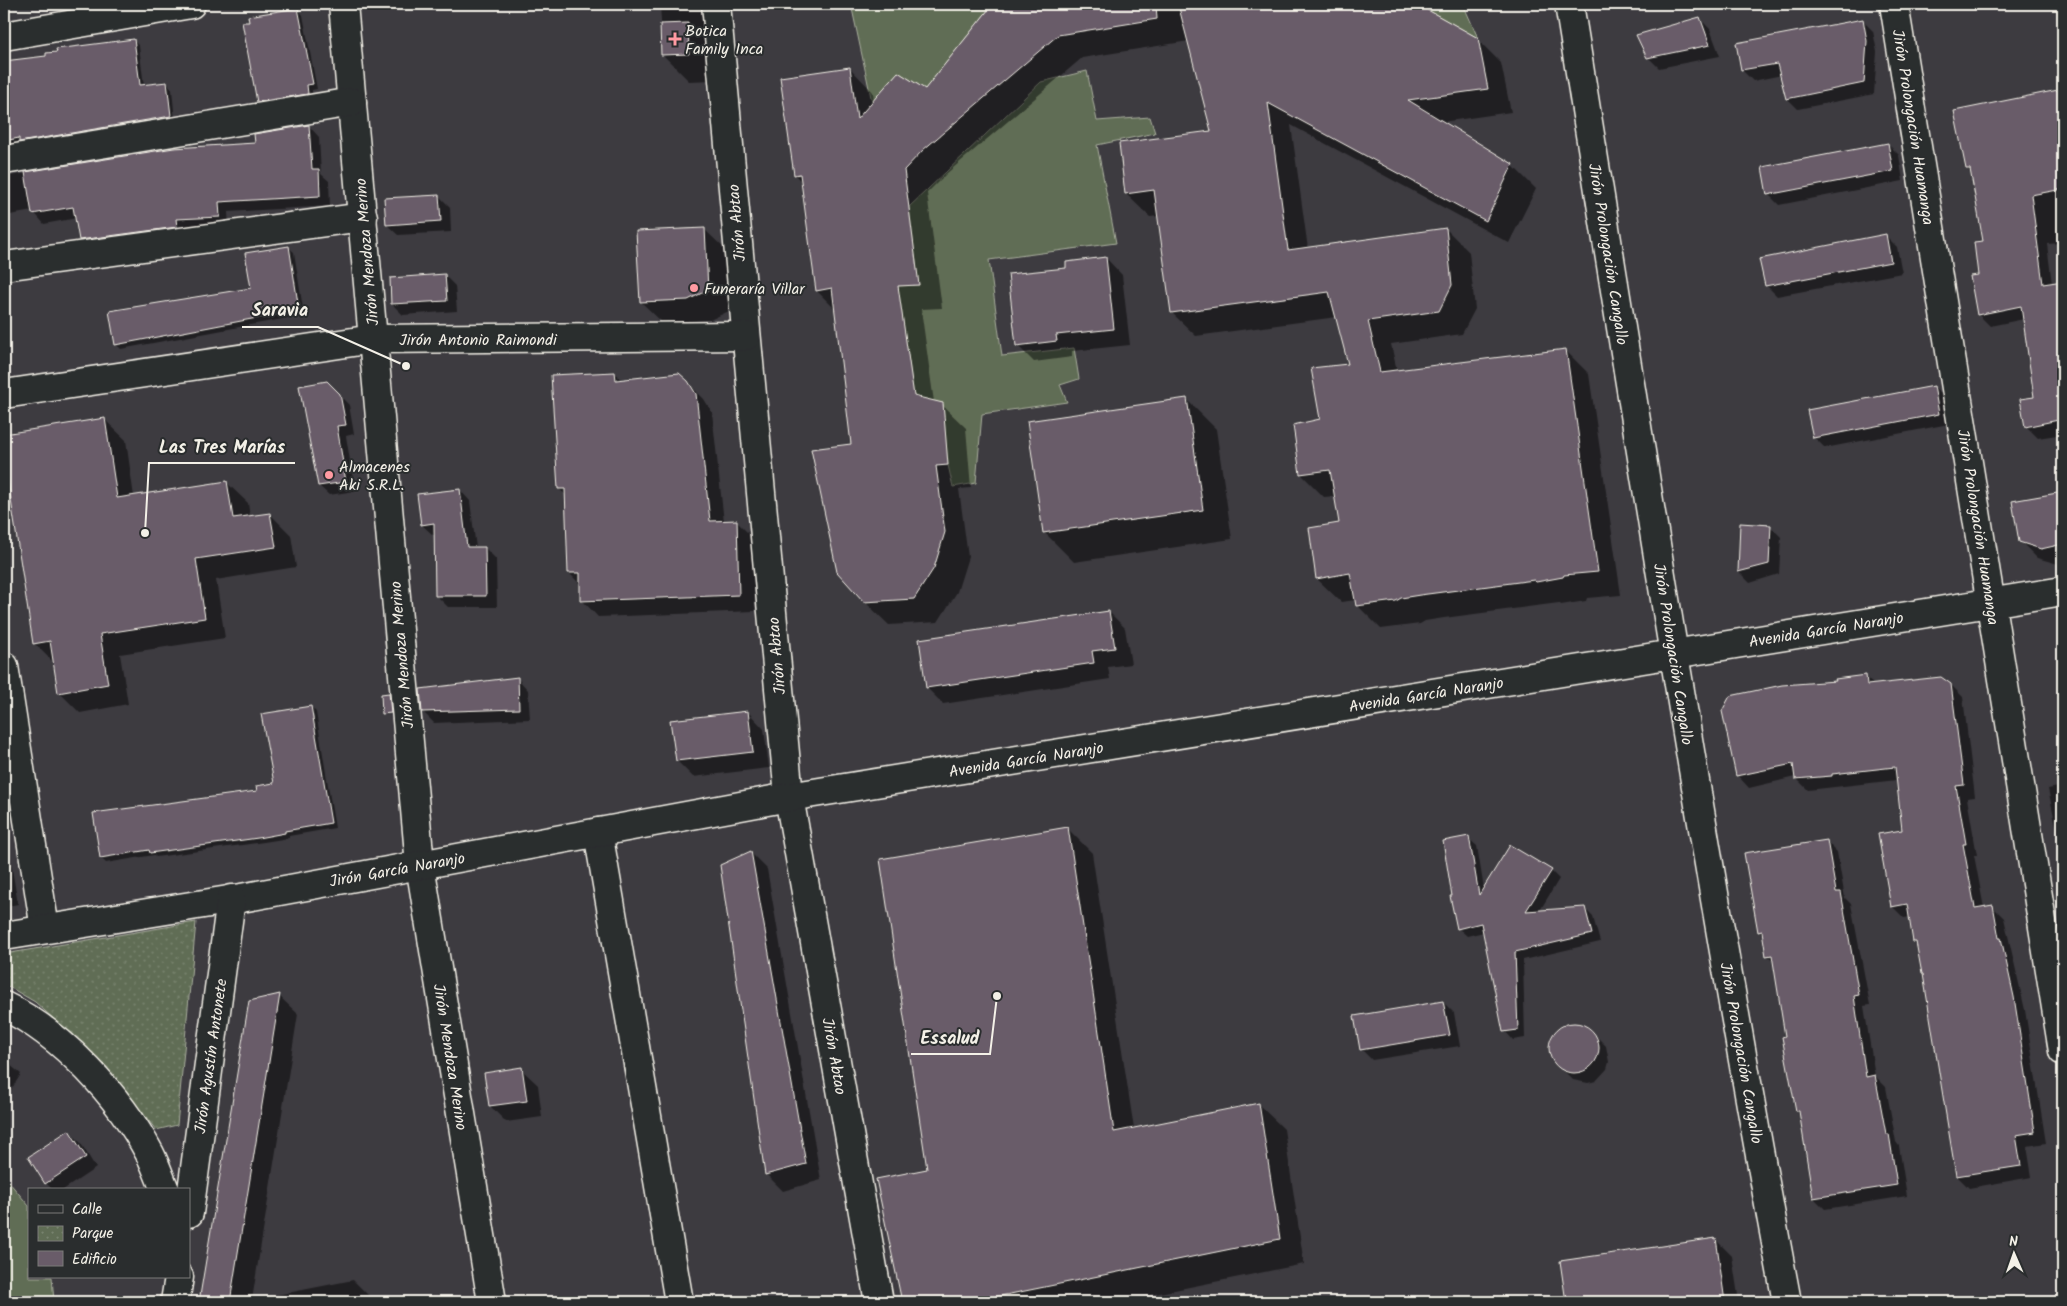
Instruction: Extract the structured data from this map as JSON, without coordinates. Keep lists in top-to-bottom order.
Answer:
{
  "streets": {
    "street": [
      "Jirón Prolongación Huamanga",
      "Jirón Abtao",
      "Jirón Mendoza Merino",
      "Jirón Prolongación Cangallo",
      "Jirón Antonio Raimondi",
      "Avenida García Naranjo",
      "Jirón García Naranjo",
      "Jirón Agustín Antonete"
    ]
  },
  "crossings": [
    ["Jirón Prolongación Huamanga", "Avenida García Naranjo"],
    ["Jirón Abtao", "Jirón Antonio Raimondi"],
    ["Jirón Abtao", "Avenida García Naranjo"],
    ["Jirón Abtao", "Jirón García Naranjo"],
    ["Jirón Mendoza Merino", "Jirón Antonio Raimondi"],
    ["Jirón Mendoza Merino", "Jirón García Naranjo"],
    ["Jirón Prolongación Cangallo", "Avenida García Naranjo"],
    ["Avenida García Naranjo", "Jirón García Naranjo"],
    ["Jirón García Naranjo", "Jirón Agustín Antonete"]
  ],
  "places": {
    "health": ["Botica Family Inca"],
    "other": [
      "Funeraría Villar",
      "Saravia",
      "Almacenes Aki S.R.L.",
      "Las Tres Marías",
      "Essalud"
    ]
  },
  "legend": ["Calle", "Parque", "Edificio"],
  "north": "top"
}
